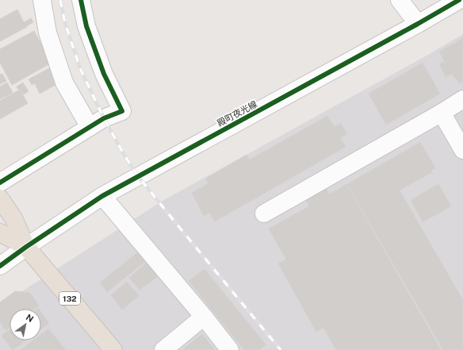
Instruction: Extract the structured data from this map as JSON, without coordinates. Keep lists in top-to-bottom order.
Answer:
{
  "streets": {
    "highway": ["132"],
    "street": ["殿町夜光線"]
  },
  "crossings": [
    ["殿町夜光線", "132"]
  ],
  "north": "top right"
}
